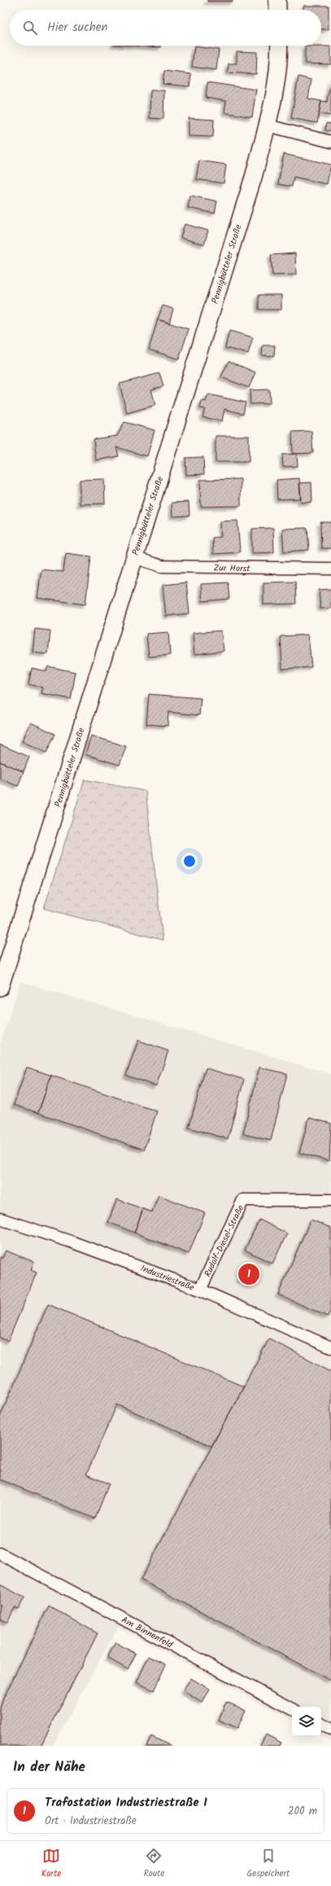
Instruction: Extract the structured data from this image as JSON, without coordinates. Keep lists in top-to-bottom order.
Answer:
{
  "streets": {
    "street": [
      "Pennigbütteler Straße",
      "Zur Horst",
      "Rudolf-Diesel-Straße",
      "Industriestraße",
      "Am Binnenfeld"
    ]
  },
  "crossings": [
    ["Pennigbütteler Straße", "Zur Horst"],
    ["Rudolf-Diesel-Straße", "Industriestraße"]
  ],
  "page": {
    "search": "Hier suchen",
    "pins": "1",
    "heading": "In der Nähe",
    "list": [
      {
        "mark": "1",
        "name": "Trafostation Industriestraße I",
        "note": "Ort · Industriestraße",
        "value": "200 m"
      }
    ],
    "nav": ["Karte", "Route", "Gespeichert"]
  }
}
